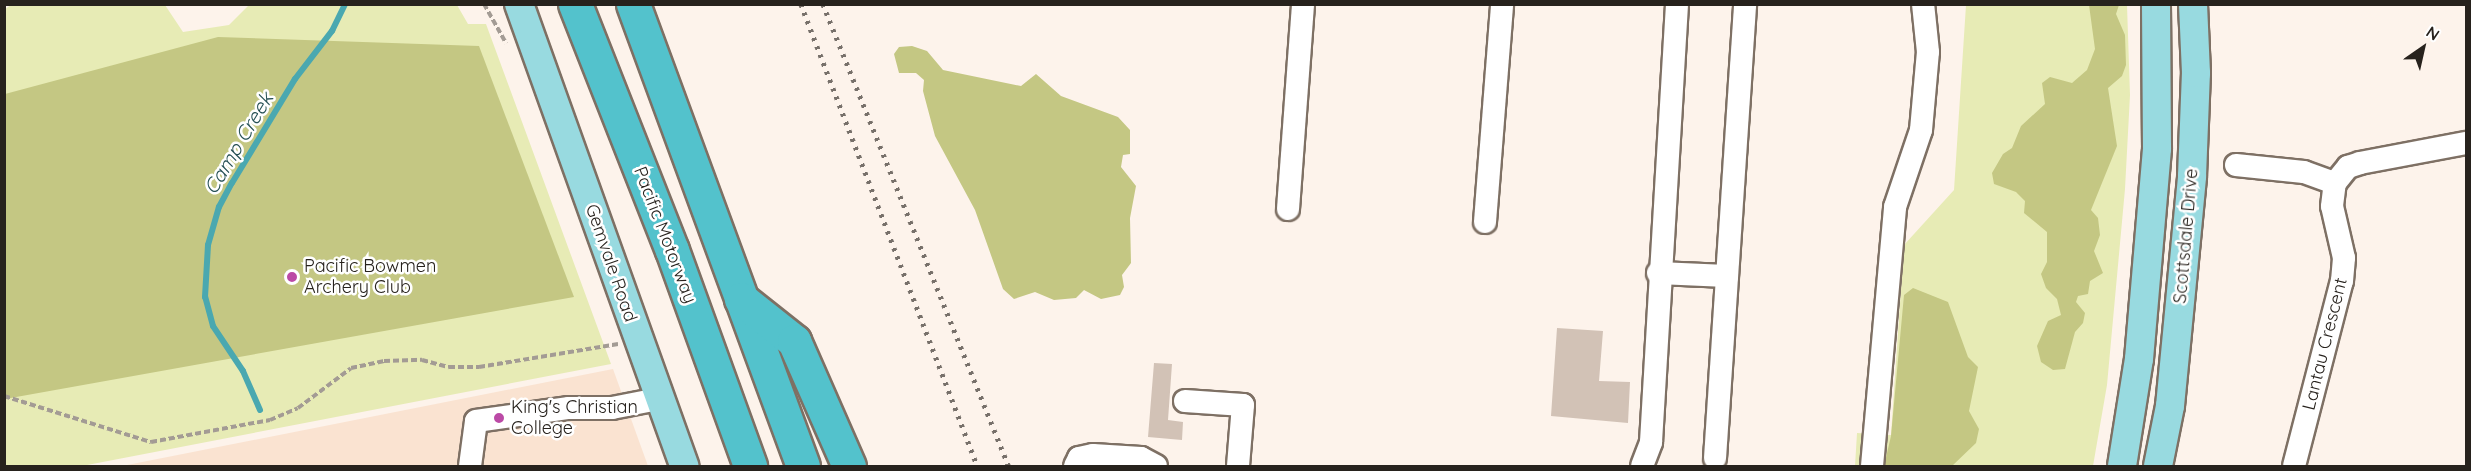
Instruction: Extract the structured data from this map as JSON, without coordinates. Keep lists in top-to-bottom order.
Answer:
{
  "streets": {
    "highway": ["Pacific Motorway"],
    "main road": ["Scottsdale Drive", "Gemvale Road"],
    "street": ["Lantau Crescent"]
  },
  "water": ["Camp Creek"],
  "places": ["Pacific Bowmen Archery Club", "King's Christian College"],
  "north": "top right"
}
